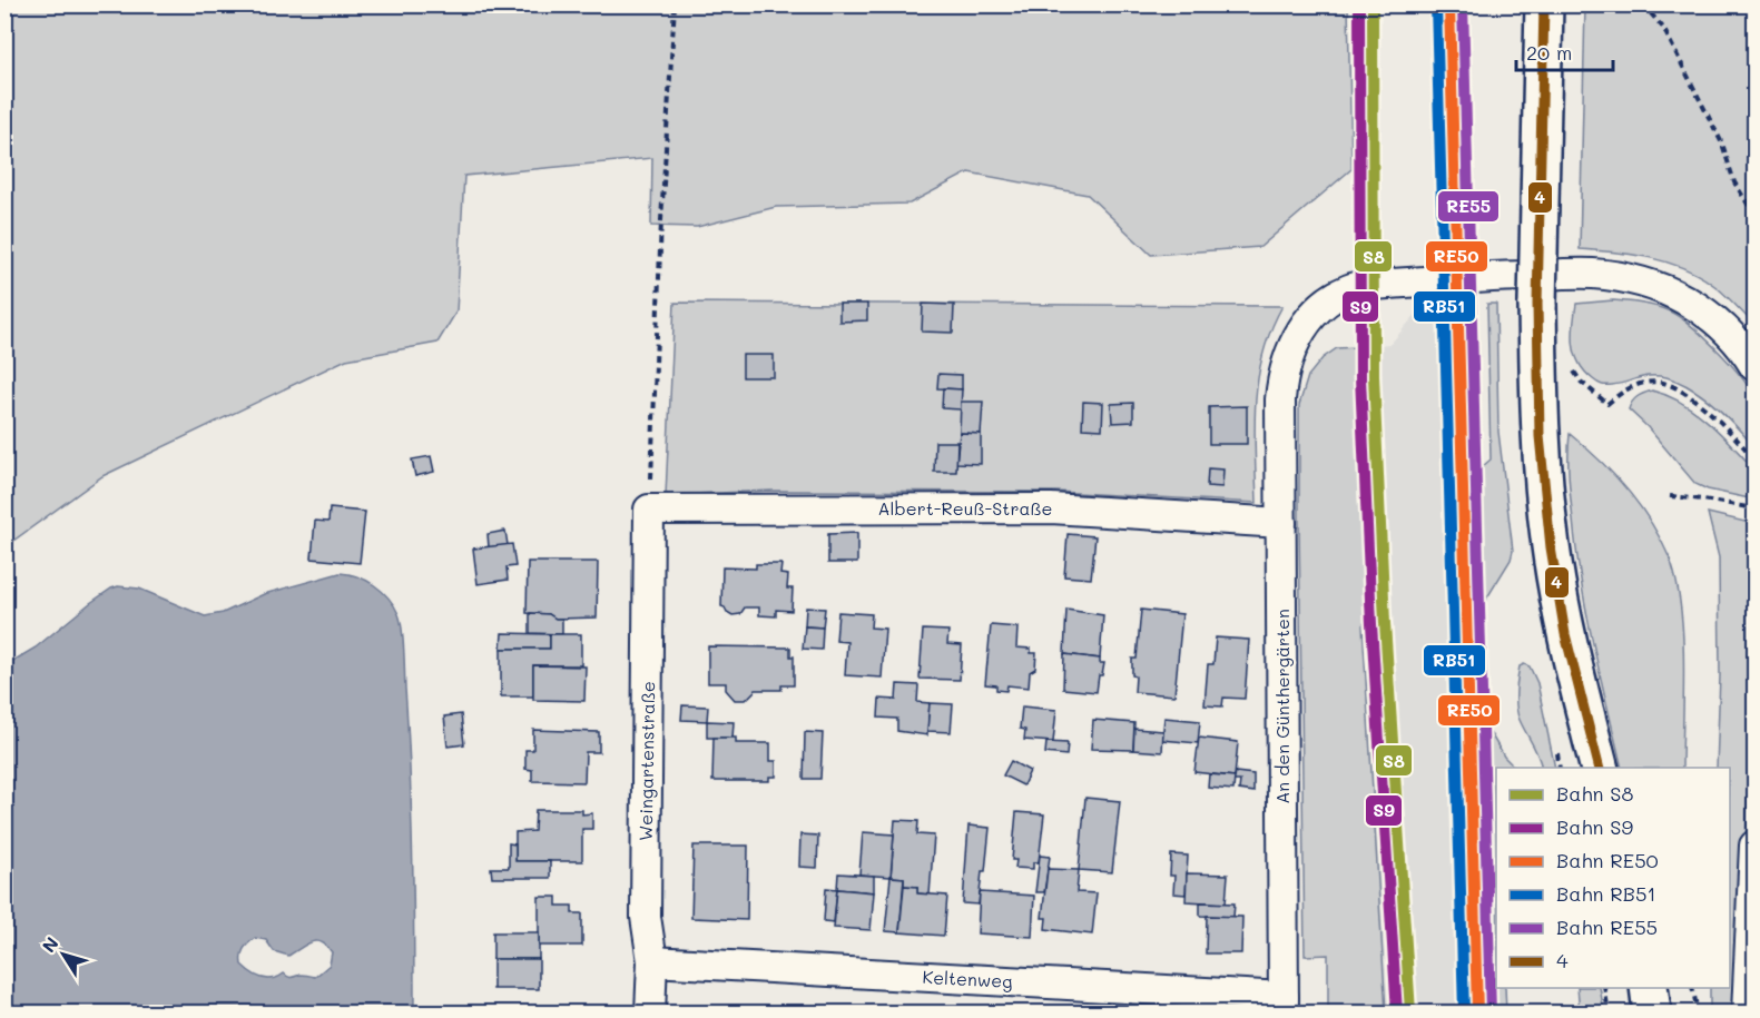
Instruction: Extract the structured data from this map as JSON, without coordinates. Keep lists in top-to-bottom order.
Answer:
{
  "streets": {
    "street": [
      "Albert-Reuß-Straße",
      "An den Günthergärten",
      "Weingartenstraße",
      "Keltenweg"
    ]
  },
  "crossings": [
    ["Albert-Reuß-Straße", "An den Günthergärten"],
    ["Albert-Reuß-Straße", "Weingartenstraße"],
    ["An den Günthergärten", "Keltenweg"],
    ["Weingartenstraße", "Keltenweg"]
  ],
  "lines": [
    "rail line S8",
    "rail line S9",
    "rail line RE50",
    "rail line RB51",
    "rail line RE55",
    "transit line 4"
  ],
  "legend": [
    "Bahn S8",
    "Bahn S9",
    "Bahn RE50",
    "Bahn RB51",
    "Bahn RE55",
    "4"
  ],
  "scale_bar": "20 m",
  "north": "top left"
}
